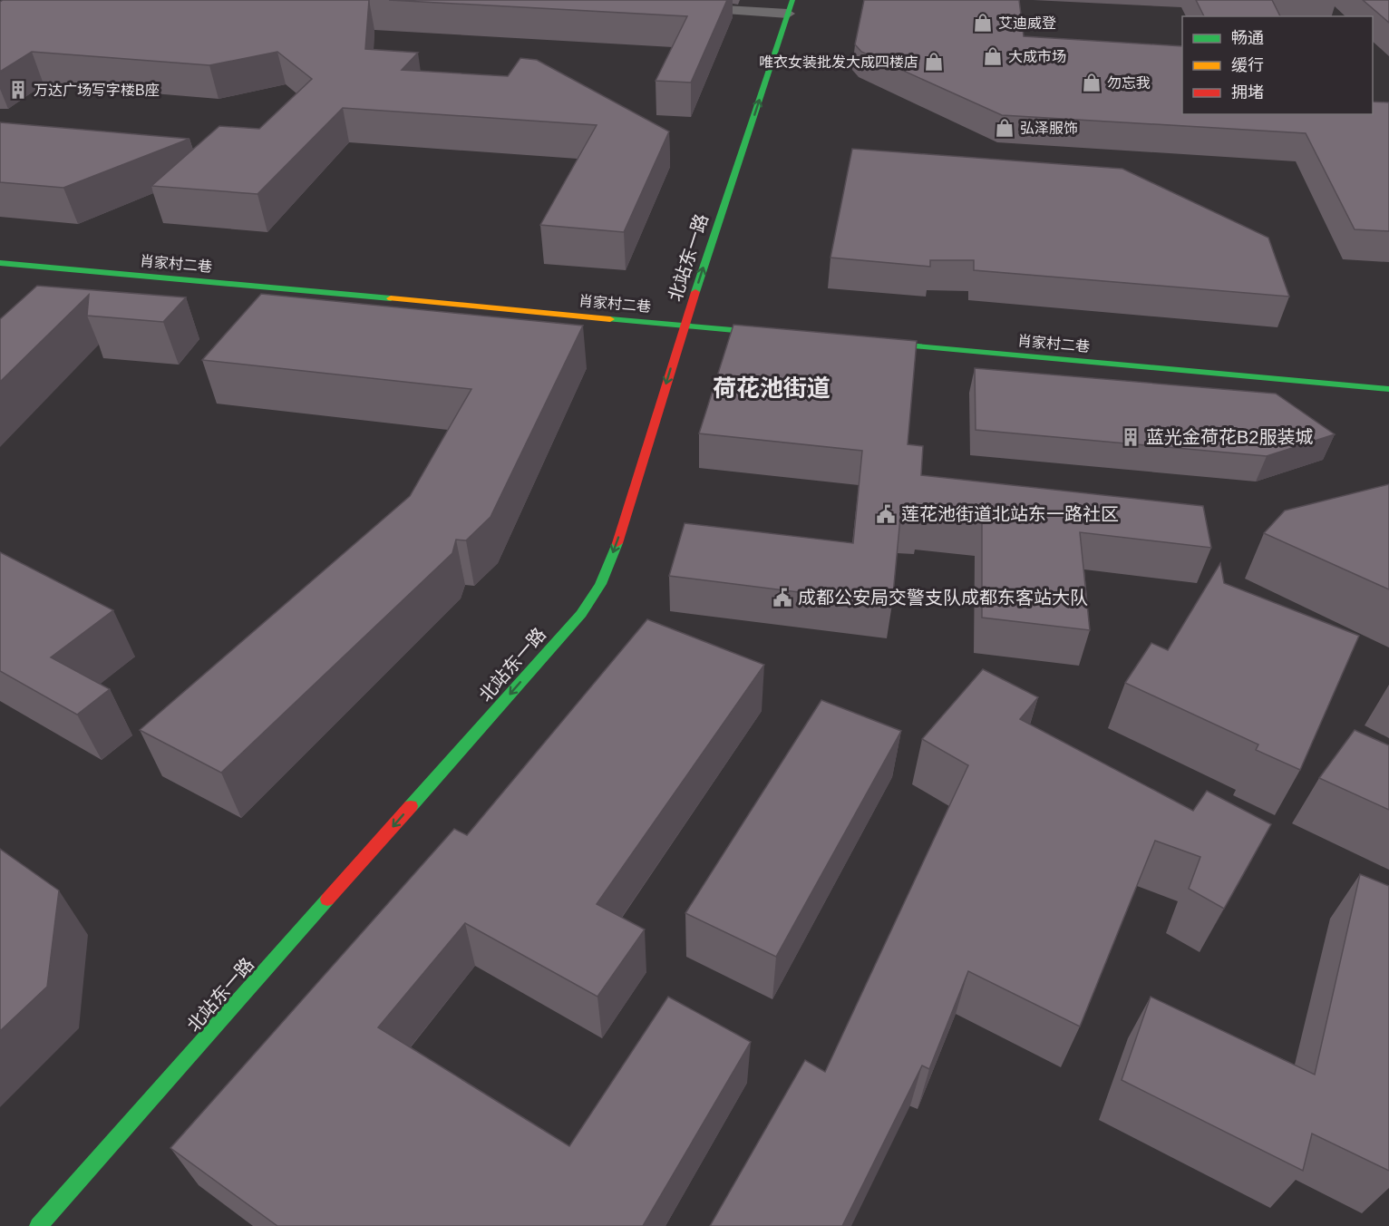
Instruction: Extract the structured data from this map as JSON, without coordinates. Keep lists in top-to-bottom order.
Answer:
{
  "streets": {
    "street": ["北站东一路", "肖家村二巷"]
  },
  "crossings": [
    ["北站东一路", "肖家村二巷"]
  ],
  "districts": ["荷花池街道"],
  "places": {
    "shop": [
      "艾迪威登",
      "大成市场",
      "唯衣女装批发大成四楼店",
      "勿忘我",
      "弘泽服饰"
    ],
    "building": ["万达广场写字楼B座", "蓝光金荷花B2服装城"],
    "public building": ["莲花池街道北站东一路社区", "成都公安局交警支队成都东客站大队"]
  },
  "legend": ["畅通", "缓行", "拥堵"]
}
